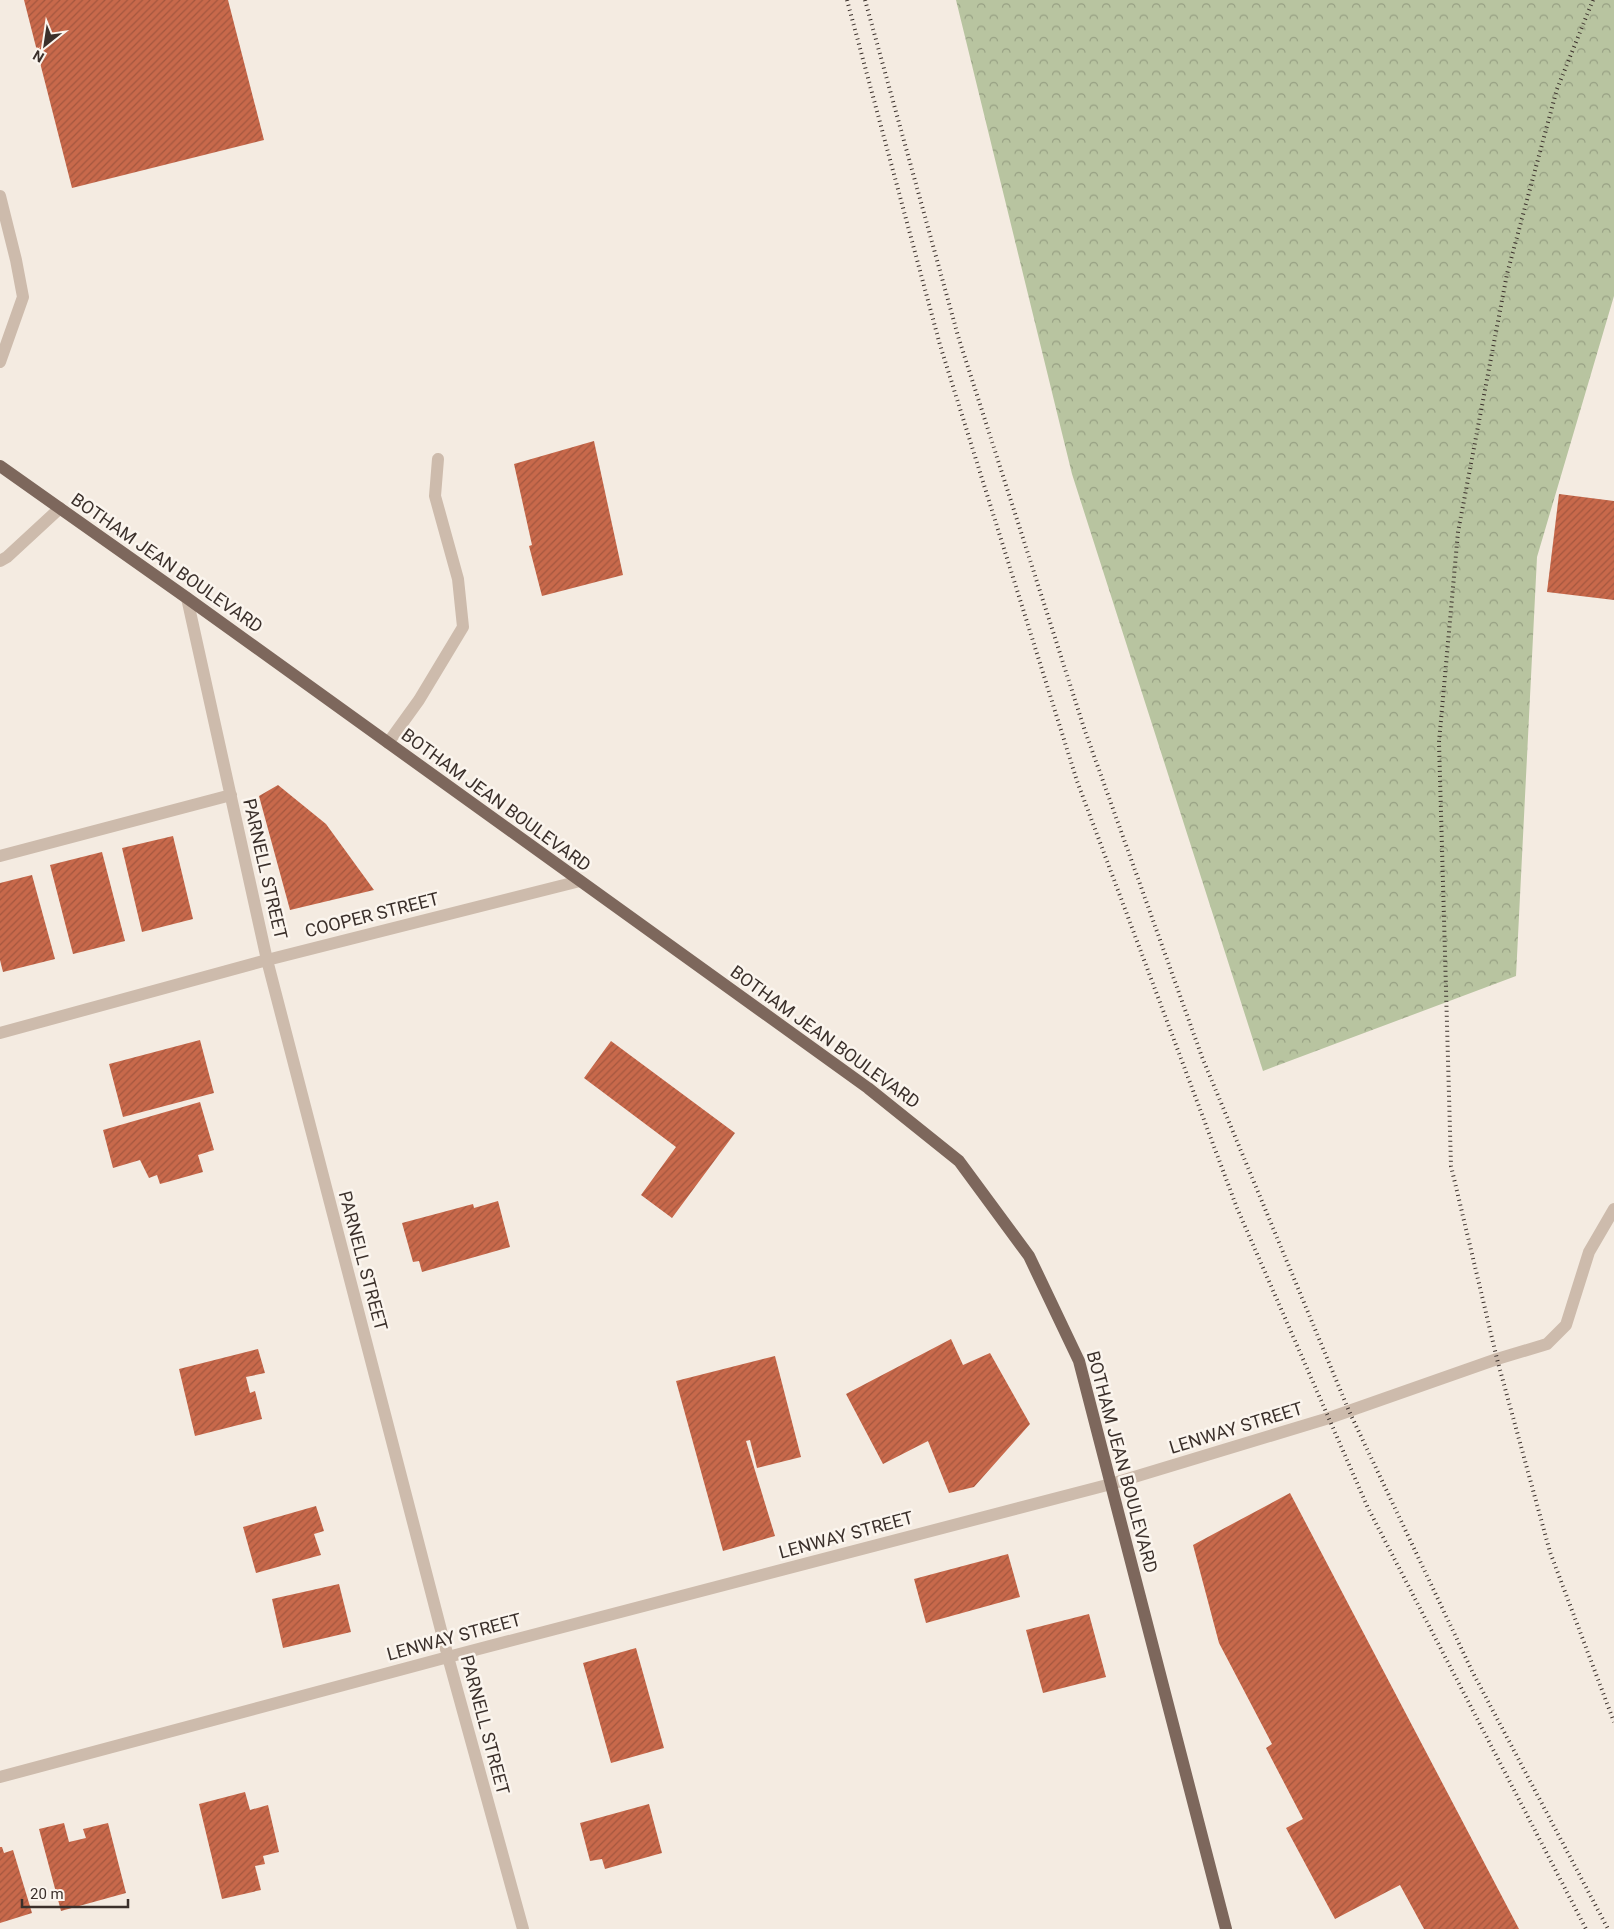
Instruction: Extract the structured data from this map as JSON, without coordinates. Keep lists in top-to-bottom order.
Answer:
{
  "streets": {
    "main road": ["BOTHAM JEAN BOULEVARD"],
    "street": ["PARNELL STREET", "COOPER STREET", "LENWAY STREET"]
  },
  "crossings": [
    ["BOTHAM JEAN BOULEVARD", "PARNELL STREET"],
    ["BOTHAM JEAN BOULEVARD", "COOPER STREET"],
    ["BOTHAM JEAN BOULEVARD", "LENWAY STREET"],
    ["PARNELL STREET", "COOPER STREET"],
    ["PARNELL STREET", "LENWAY STREET"]
  ],
  "scale_bar": "20 m",
  "north": "bottom left"
}
